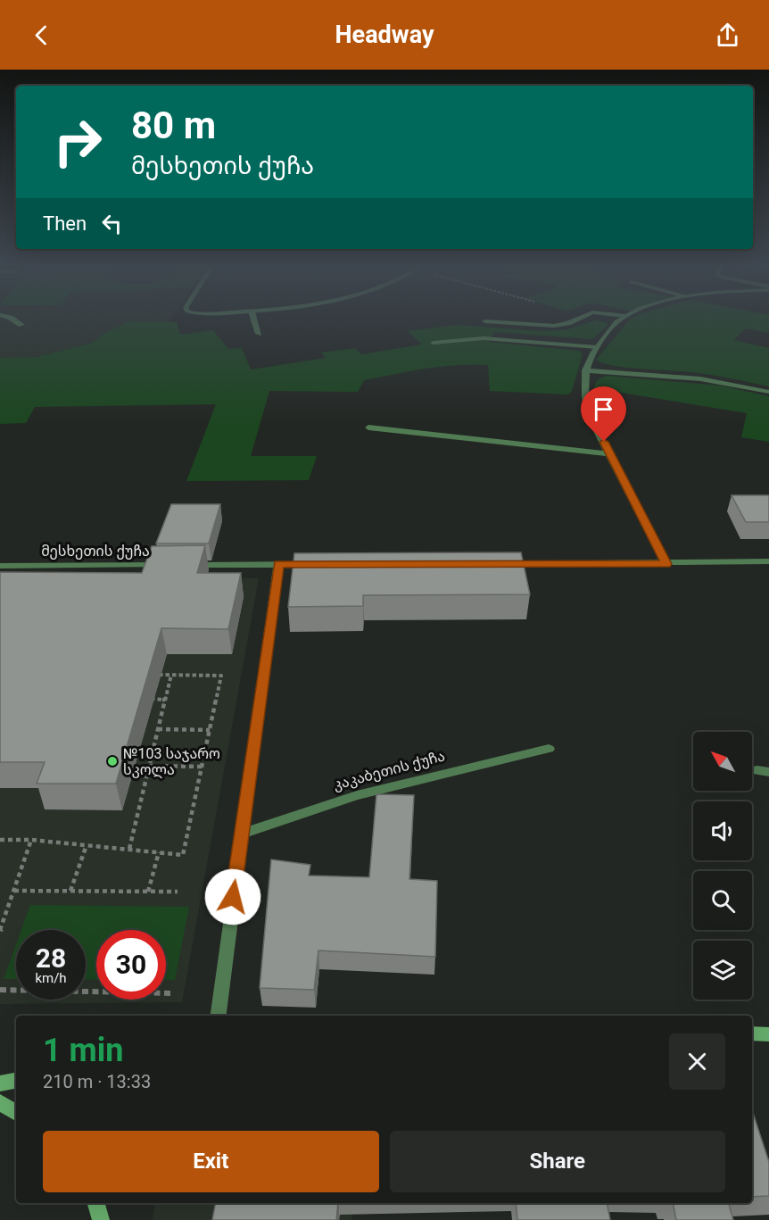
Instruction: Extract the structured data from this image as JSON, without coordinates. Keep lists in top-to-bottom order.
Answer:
{
  "streets": {
    "street": ["მესხეთის ქუჩა", "კაკაბეთის ქუჩა"]
  },
  "places": ["№103 საჯარო სკოლა"],
  "north": "top left",
  "page": {
    "header": "Headway",
    "turn": ["80 m", "მესხეთის ქუჩა"],
    "then": "Then",
    "speed": "28 km/h",
    "limit": "30",
    "heading": ["1 min", "210 m · 13:33"],
    "buttons": ["Exit", "Share"]
  }
}
